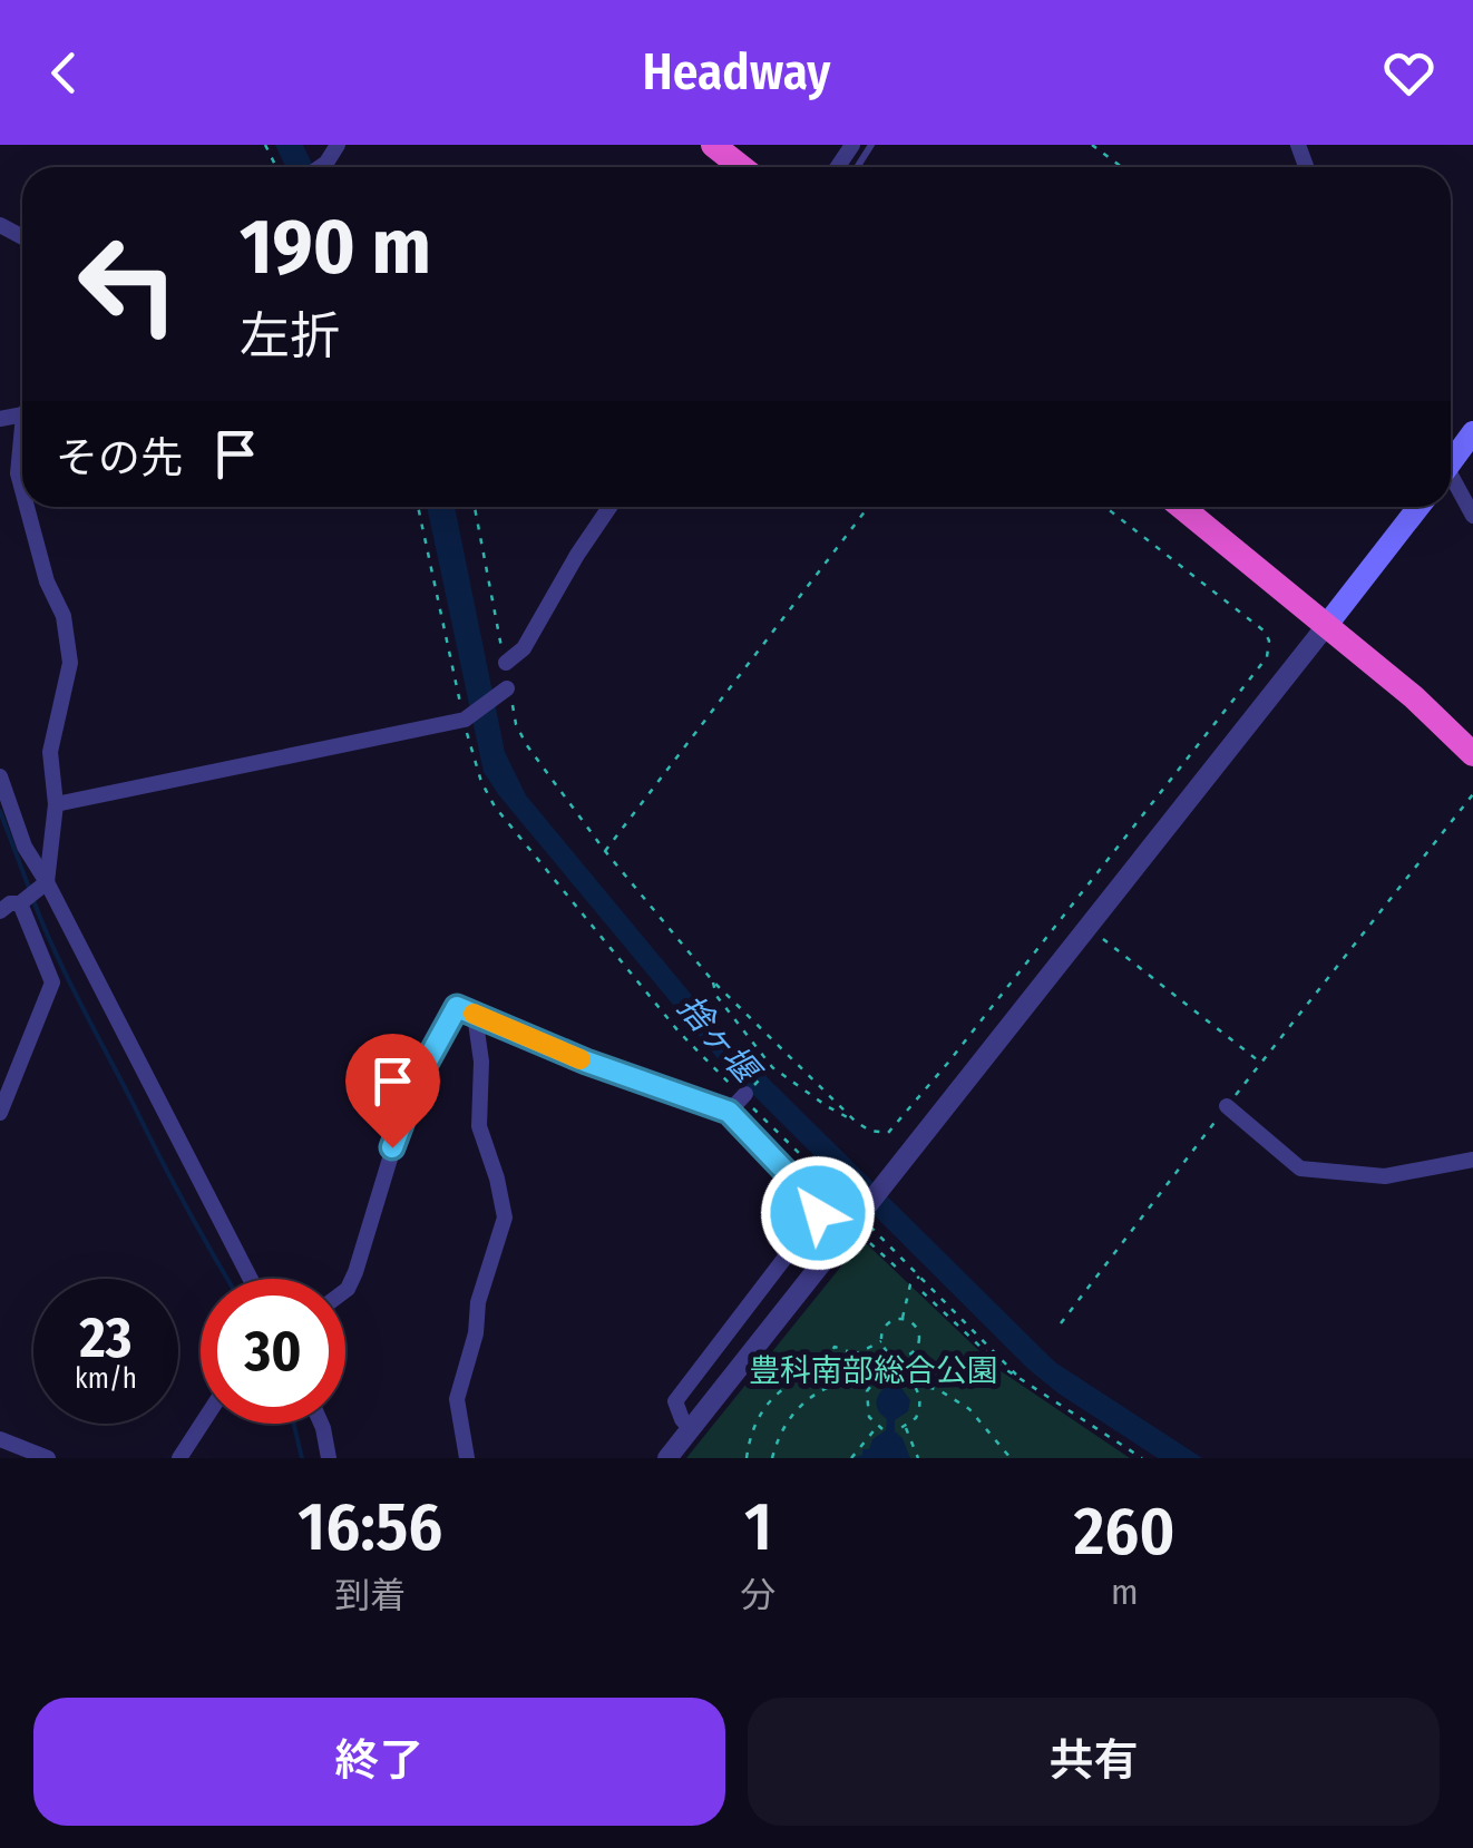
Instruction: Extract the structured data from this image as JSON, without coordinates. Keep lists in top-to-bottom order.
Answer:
{
  "water": ["捨ヶ堰"],
  "parks": ["豊科南部総合公園"],
  "page": {
    "header": "Headway",
    "turn": ["190 m", "左折"],
    "then": "その先",
    "speed": "23 km/h",
    "limit": "30",
    "eta": [
      "16:56",
      "到着",
      "1",
      "分",
      "260",
      "m"
    ],
    "buttons": ["終了", "共有"]
  }
}
